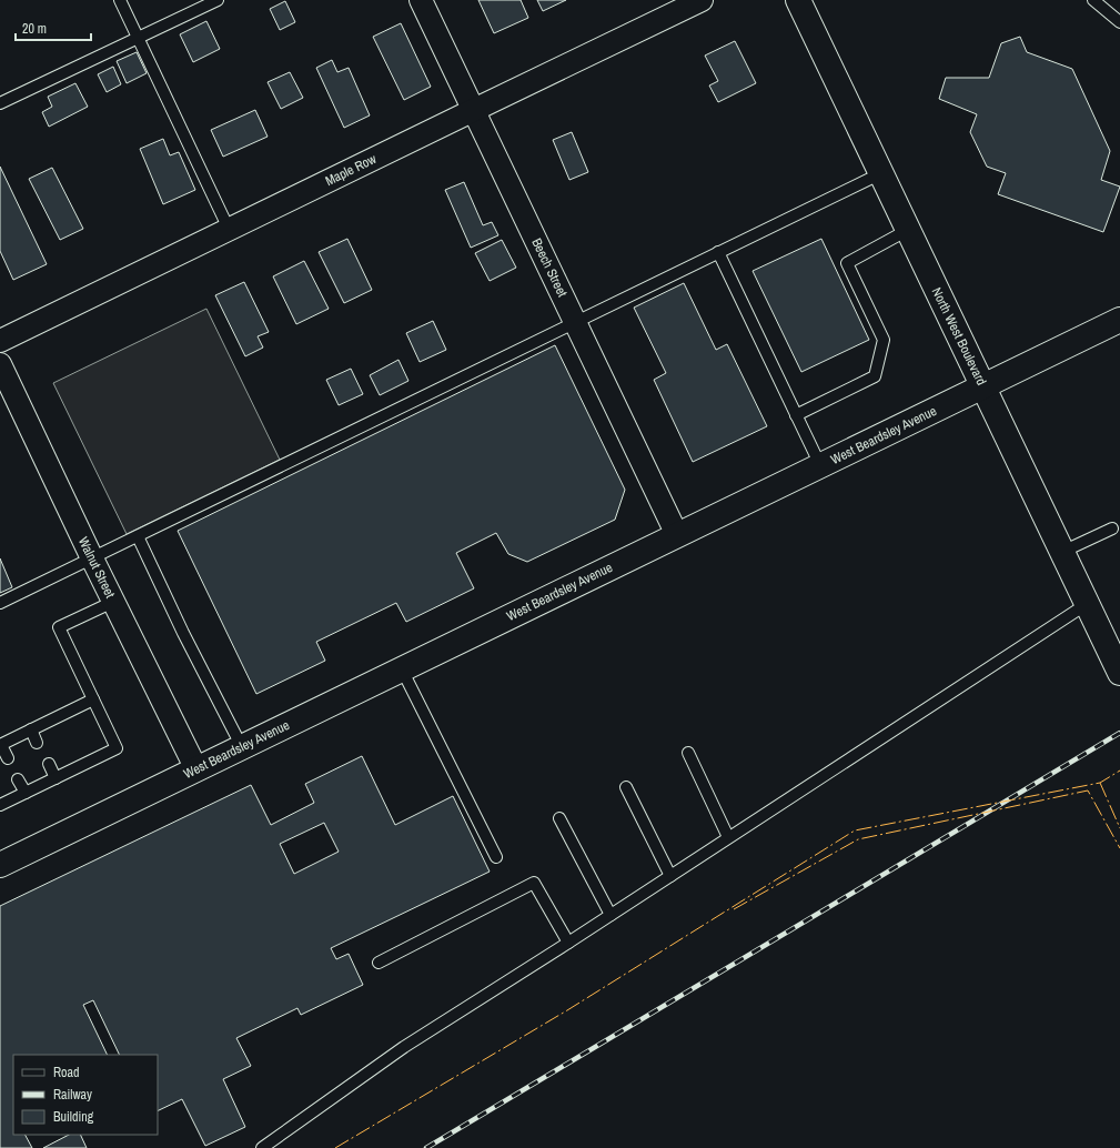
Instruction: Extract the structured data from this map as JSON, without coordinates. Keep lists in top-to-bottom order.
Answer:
{
  "streets": {
    "main road": ["North West Boulevard", "West Beardsley Avenue"],
    "street": ["Maple Row", "Beech Street", "Walnut Street"]
  },
  "crossings": [
    ["Maple Row", "Beech Street"],
    ["Beech Street", "West Beardsley Avenue"],
    ["North West Boulevard", "West Beardsley Avenue"],
    ["West Beardsley Avenue", "Walnut Street"]
  ],
  "legend": ["Road", "Railway", "Building"],
  "scale_bar": "20 m"
}
